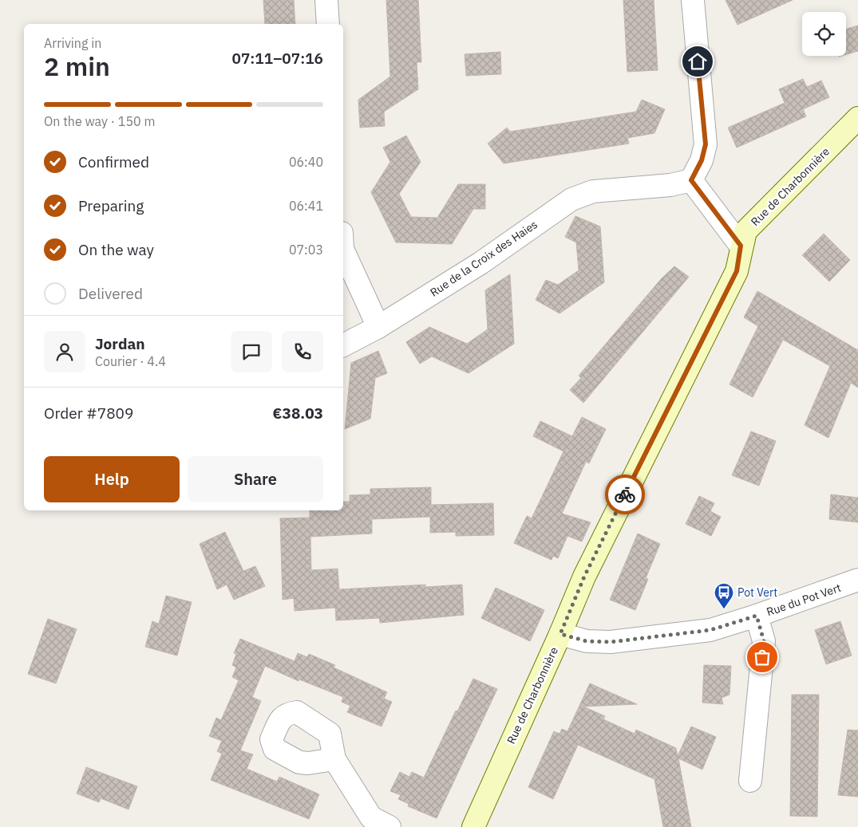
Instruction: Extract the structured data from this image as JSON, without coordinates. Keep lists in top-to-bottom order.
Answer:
{
  "streets": {
    "street": ["Rue de Charbonnière", "Rue de la Croix des Haies", "Rue du Pot Vert"]
  },
  "crossings": [
    ["Rue de Charbonnière", "Rue du Pot Vert"]
  ],
  "places": {
    "bus stop": ["Pot Vert"]
  },
  "page": {
    "heading": ["2 min", "Arriving in", "07:11–07:16"],
    "panel": [
      "Jordan",
      "Courier · 4.4",
      "Order #7809",
      "€38.03"
    ],
    "bar": "On the way · 150 m",
    "list": [
      ["Confirmed", "06:40"],
      ["Preparing", "06:41"],
      ["On the way", "07:03"],
      "Delivered"
    ],
    "buttons": ["Help", "Share"]
  }
}
